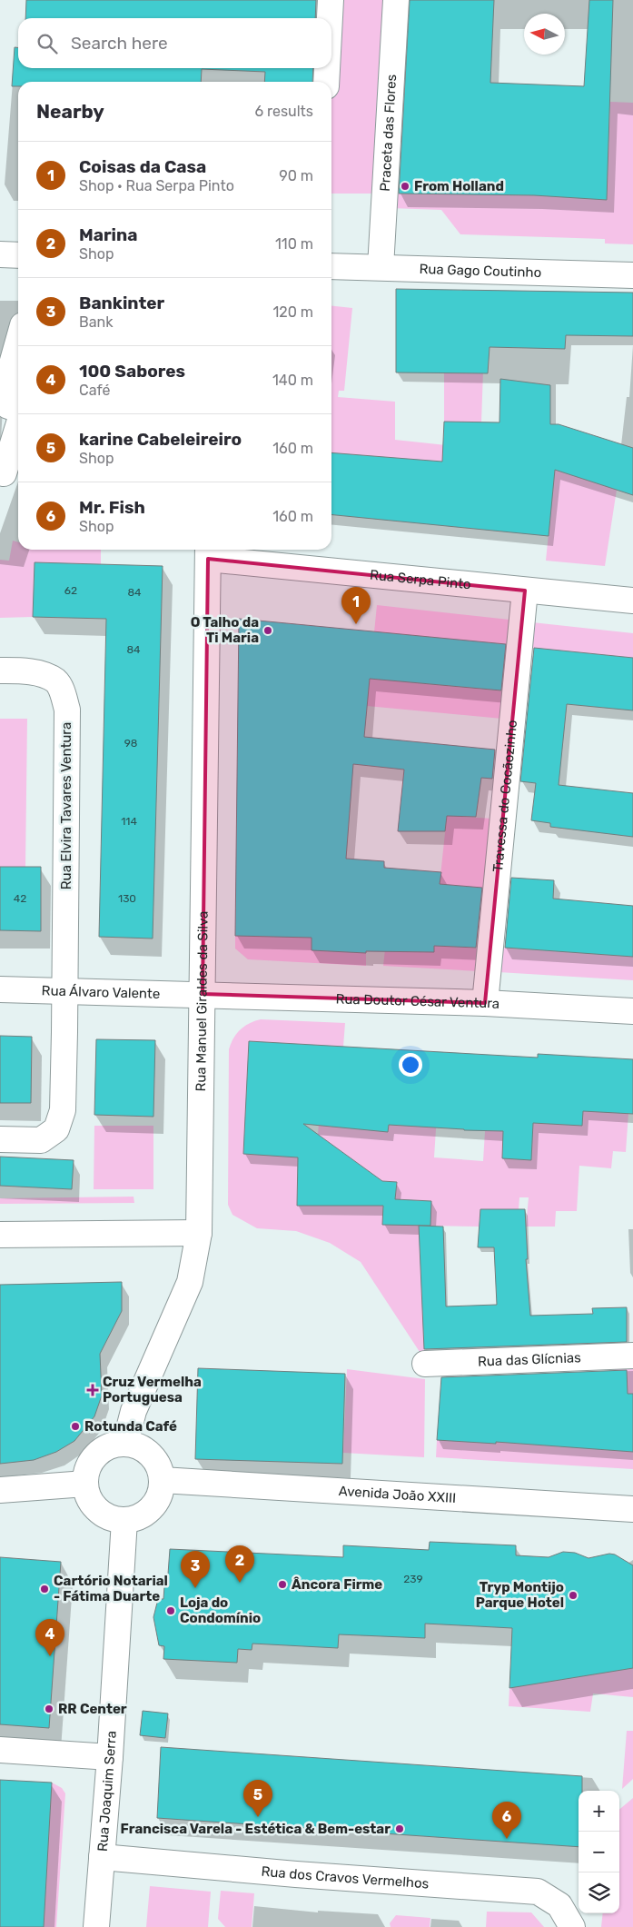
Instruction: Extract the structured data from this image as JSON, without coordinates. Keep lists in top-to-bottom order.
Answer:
{
  "streets": {
    "street": [
      "Praceta das Flores",
      "Rua Gago Coutinho",
      "Rua Serpa Pinto",
      "Travessa do Cocãozinho",
      "Rua Elvira Tavares Ventura",
      "Rua Álvaro Valente",
      "Rua Manuel Giraldes da Silva",
      "Rua Doutor César Ventura",
      "Rua das Glícnias",
      "Avenida João XXIII",
      "Rua Joaquim Serra",
      "Rua dos Cravos Vermelhos"
    ]
  },
  "crossings": [
    ["Praceta das Flores", "Rua Gago Coutinho"],
    ["Rua Serpa Pinto", "Travessa do Cocãozinho"],
    ["Rua Serpa Pinto", "Rua Manuel Giraldes da Silva"],
    ["Travessa do Cocãozinho", "Rua Doutor César Ventura"],
    ["Rua Elvira Tavares Ventura", "Rua Álvaro Valente"],
    ["Rua Álvaro Valente", "Rua Manuel Giraldes da Silva"],
    ["Rua Álvaro Valente", "Rua Doutor César Ventura"],
    ["Rua Manuel Giraldes da Silva", "Rua Doutor César Ventura"],
    ["Rua Manuel Giraldes da Silva", "Avenida João XXIII"],
    ["Rua Manuel Giraldes da Silva", "Rua Joaquim Serra"],
    ["Avenida João XXIII", "Rua Joaquim Serra"],
    ["Rua Joaquim Serra", "Rua dos Cravos Vermelhos"]
  ],
  "places": {
    "other": [
      "From Holland",
      "O Talho da Ti Maria",
      "Rotunda Café",
      "Âncora Firme",
      "Cartório Notarial - Fátima Duarte",
      "Tryp Montijo Parque Hotel",
      "Loja do Condomínio",
      "RR Center",
      "Francisca Varela - Estética & Bem-estar"
    ],
    "health": ["Cruz Vermelha Portuguesa"]
  },
  "house_numbers": [
    "62",
    "84",
    "84",
    "98",
    "114",
    "42",
    "130",
    "239"
  ],
  "north": "left",
  "page": {
    "search": "Search here",
    "heading": ["Nearby", "6 results"],
    "list": [
      {
        "mark": "1",
        "name": "Coisas da Casa",
        "note": "Shop · Rua Serpa Pinto",
        "value": "90 m"
      },
      {
        "mark": "2",
        "name": "Marina",
        "note": "Shop",
        "value": "110 m"
      },
      {
        "mark": "3",
        "name": "Bankinter",
        "note": "Bank",
        "value": "120 m"
      },
      {
        "mark": "4",
        "name": "100 Sabores",
        "note": "Café",
        "value": "140 m"
      },
      {
        "mark": "5",
        "name": "karine Cabeleireiro",
        "note": "Shop",
        "value": "160 m"
      },
      {
        "mark": "6",
        "name": "Mr. Fish",
        "note": "Shop",
        "value": "160 m"
      }
    ],
    "pins": [
      "1",
      "2",
      "3",
      "4",
      "5",
      "6"
    ],
    "map_buttons": ["+", "−"]
  }
}
